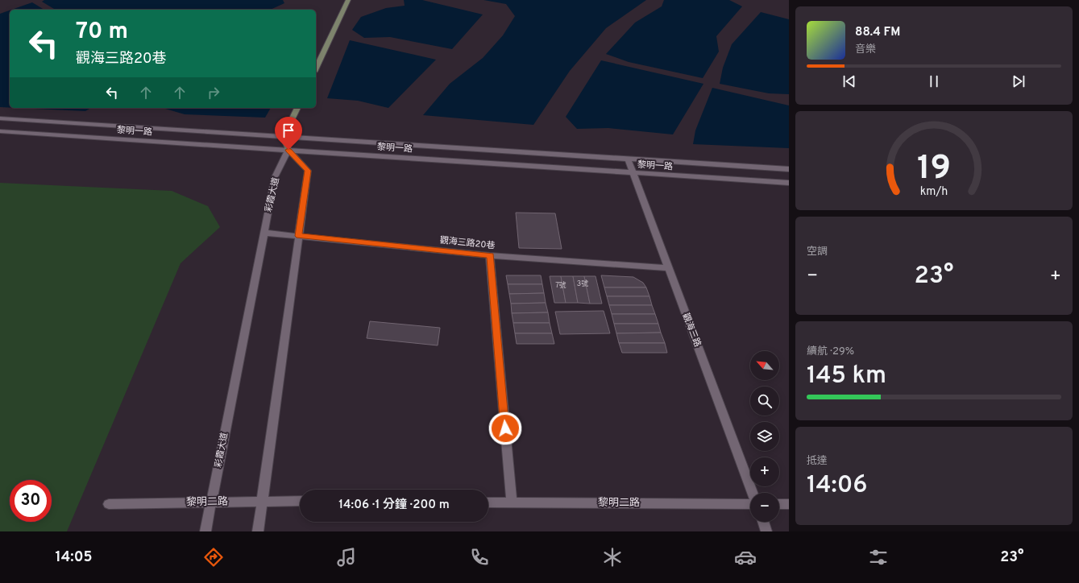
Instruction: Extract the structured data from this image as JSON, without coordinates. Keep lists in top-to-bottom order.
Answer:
{
  "streets": {
    "street": [
      "黎明一路",
      "彩霞大道",
      "觀海三路20巷",
      "觀海三路",
      "黎明二路"
    ]
  },
  "crossings": [
    ["黎明一路", "彩霞大道"],
    ["黎明一路", "觀海三路"],
    ["彩霞大道", "觀海三路20巷"],
    ["彩霞大道", "黎明二路"],
    ["觀海三路20巷", "觀海三路"]
  ],
  "house_numbers": ["3號", "7號"],
  "north": "top left",
  "page": {
    "turn": ["70 m", "觀海三路20巷"],
    "song": ["88.4 FM", "音樂"],
    "tile": [
      "空調",
      ["續航 · 29%", "145 km"],
      ["抵達", "14:06"]
    ],
    "heat": ["−", "23°", "+"],
    "map_buttons": ["+", "−"],
    "limit": "30",
    "trip": "14:06 · 1 分鐘 · 200 m",
    "tabs": ["14:05", "23°"],
    "gauge": ["19", "km/h"]
  }
}
